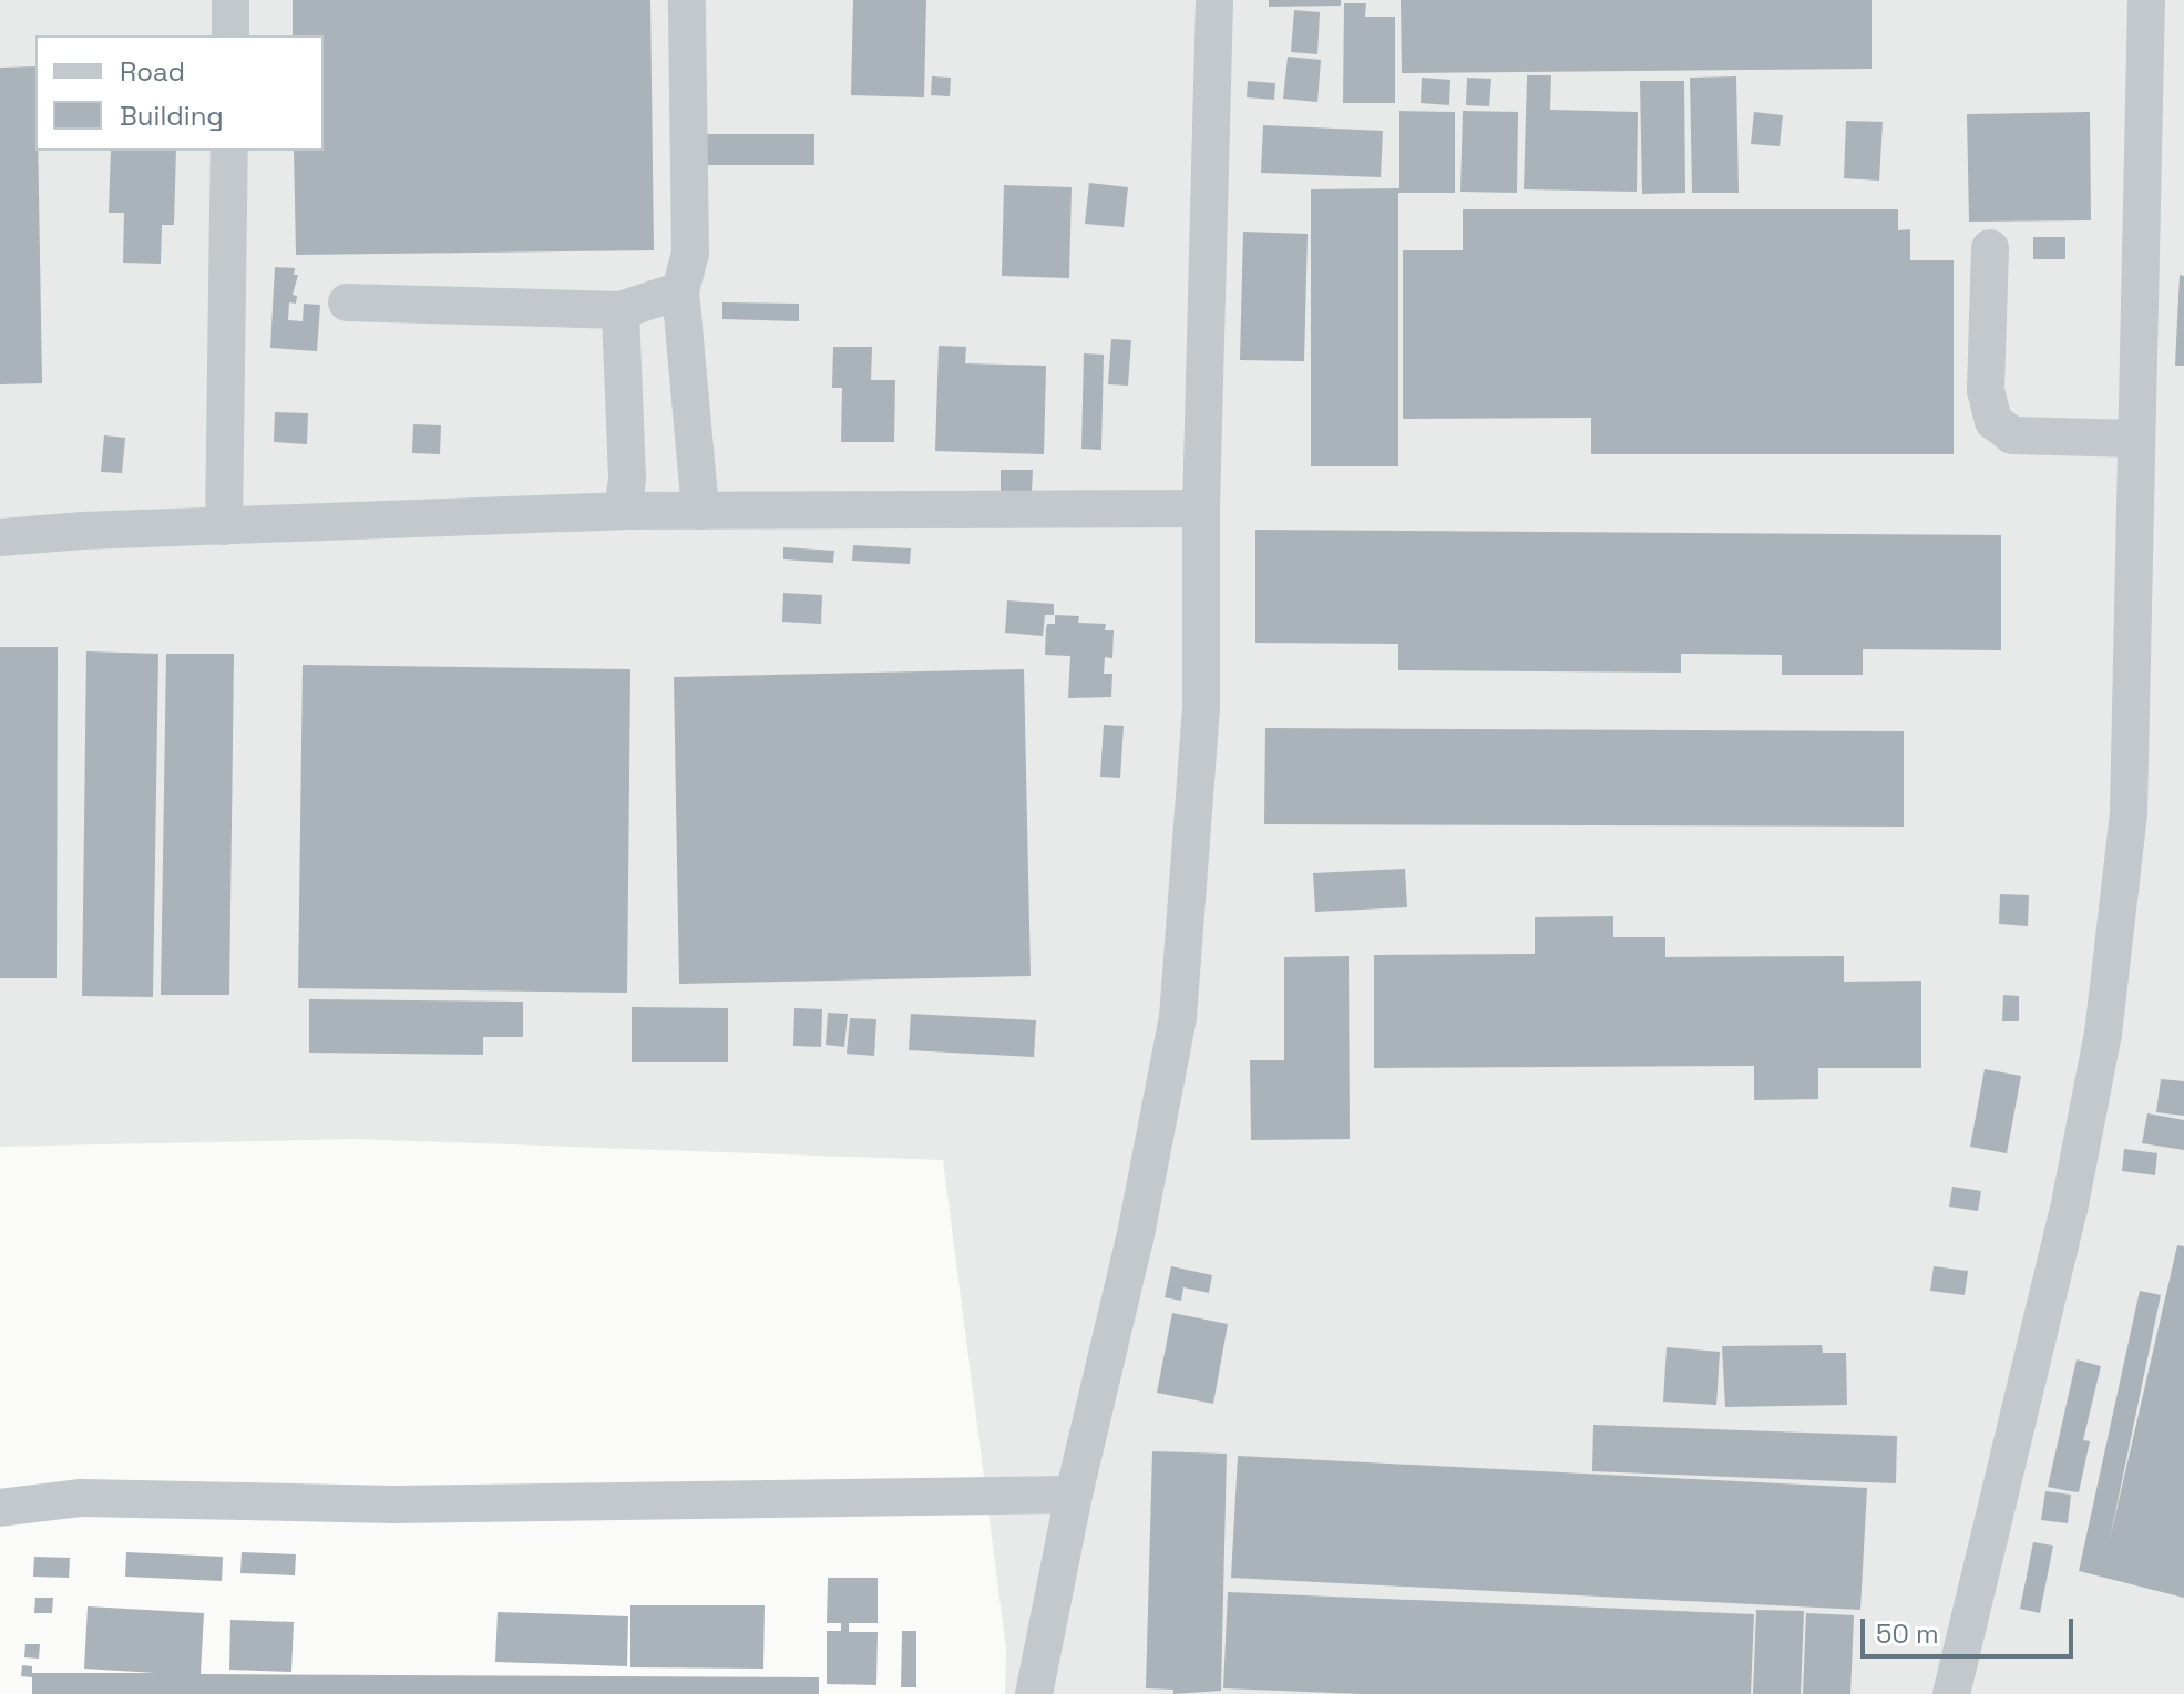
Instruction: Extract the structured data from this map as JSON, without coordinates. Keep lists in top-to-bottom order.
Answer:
{
  "legend": ["Road", "Building"],
  "scale_bar": "50 m"
}
